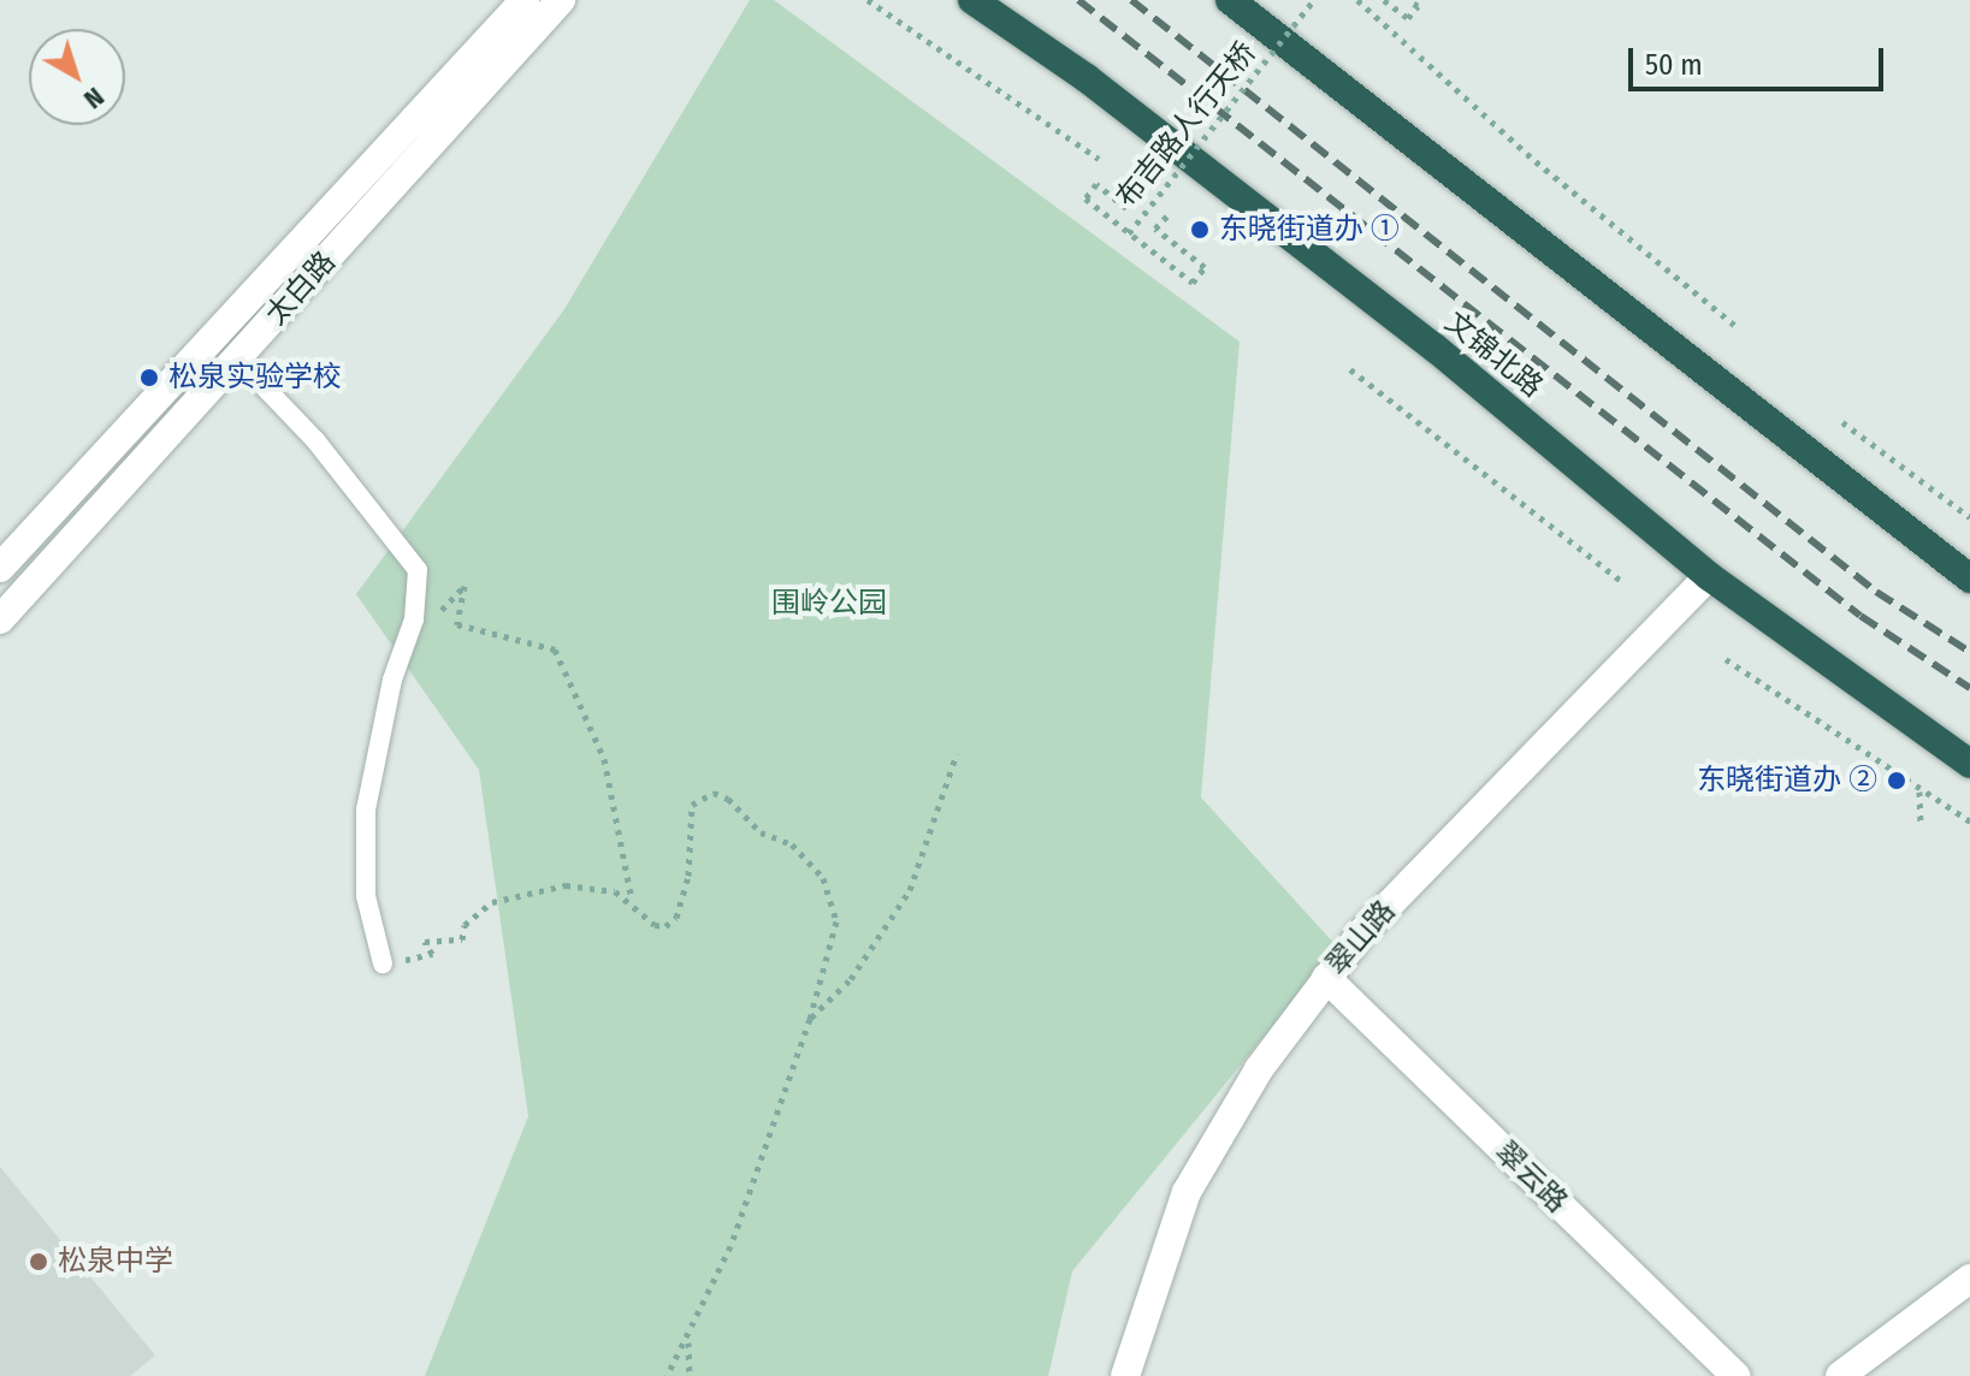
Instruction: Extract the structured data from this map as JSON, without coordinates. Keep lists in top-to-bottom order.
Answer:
{
  "streets": {
    "highway": ["文锦北路"],
    "street": ["太白路", "翠山路", "翠云路"],
    "path": ["布吉路人行天桥"]
  },
  "crossings": [
    ["文锦北路", "翠山路"],
    ["翠山路", "翠云路"]
  ],
  "parks": ["围岭公园"],
  "places": [
    "东晓街道办 ①",
    "松泉实验学校",
    "东晓街道办 ②",
    "松泉中学"
  ],
  "scale_bar": "50 m",
  "north": "bottom right"
}
